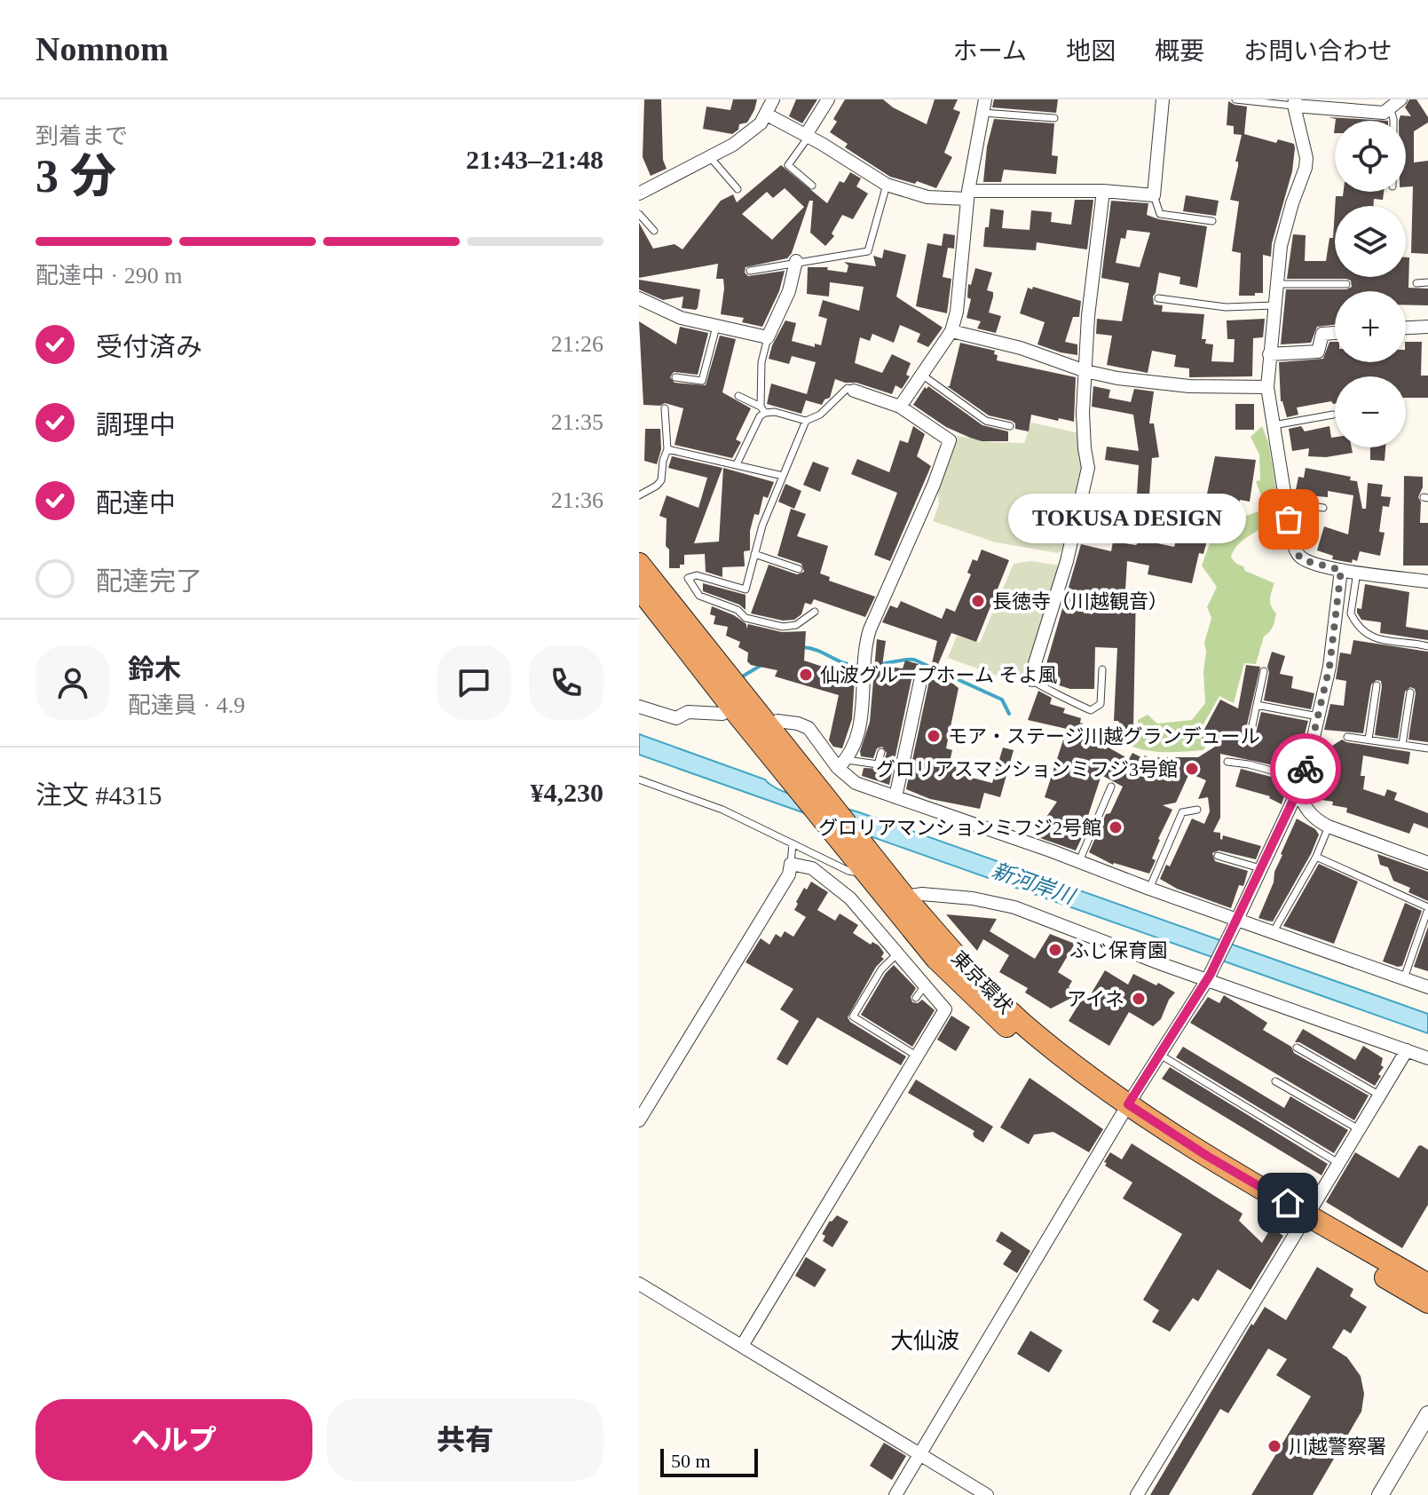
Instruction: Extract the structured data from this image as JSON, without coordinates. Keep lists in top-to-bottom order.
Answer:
{
  "streets": {
    "highway": ["東京環状"]
  },
  "districts": ["大仙波"],
  "water": ["新河岸川"],
  "places": [
    "TOKUSA DESIGN",
    "長徳寺（川越観音）",
    "仙波グループホーム そよ風",
    "モア・ステージ川越グランデュール",
    "グロリアスマンションミフジ3号館",
    "グロリアマンションミフジ2号館",
    "ふじ保育園",
    "アイネ",
    "川越警察署"
  ],
  "scale_bar": "50 m",
  "page": {
    "header": "Nomnom",
    "nav": [
      "ホーム",
      "地図",
      "概要",
      "お問い合わせ"
    ],
    "heading": ["3 分", "到着まで", "21:43–21:48"],
    "panel": [
      "鈴木",
      "配達員 · 4.9",
      "注文 #4315",
      "¥4,230"
    ],
    "map_buttons": ["+", "−"],
    "bar": "配達中 · 290 m",
    "list": [
      ["受付済み", "21:26"],
      ["調理中", "21:35"],
      ["配達中", "21:36"],
      "配達完了"
    ],
    "bubble": "TOKUSA DESIGN",
    "buttons": ["ヘルプ", "共有"],
    "scale": "50 m"
  }
}
